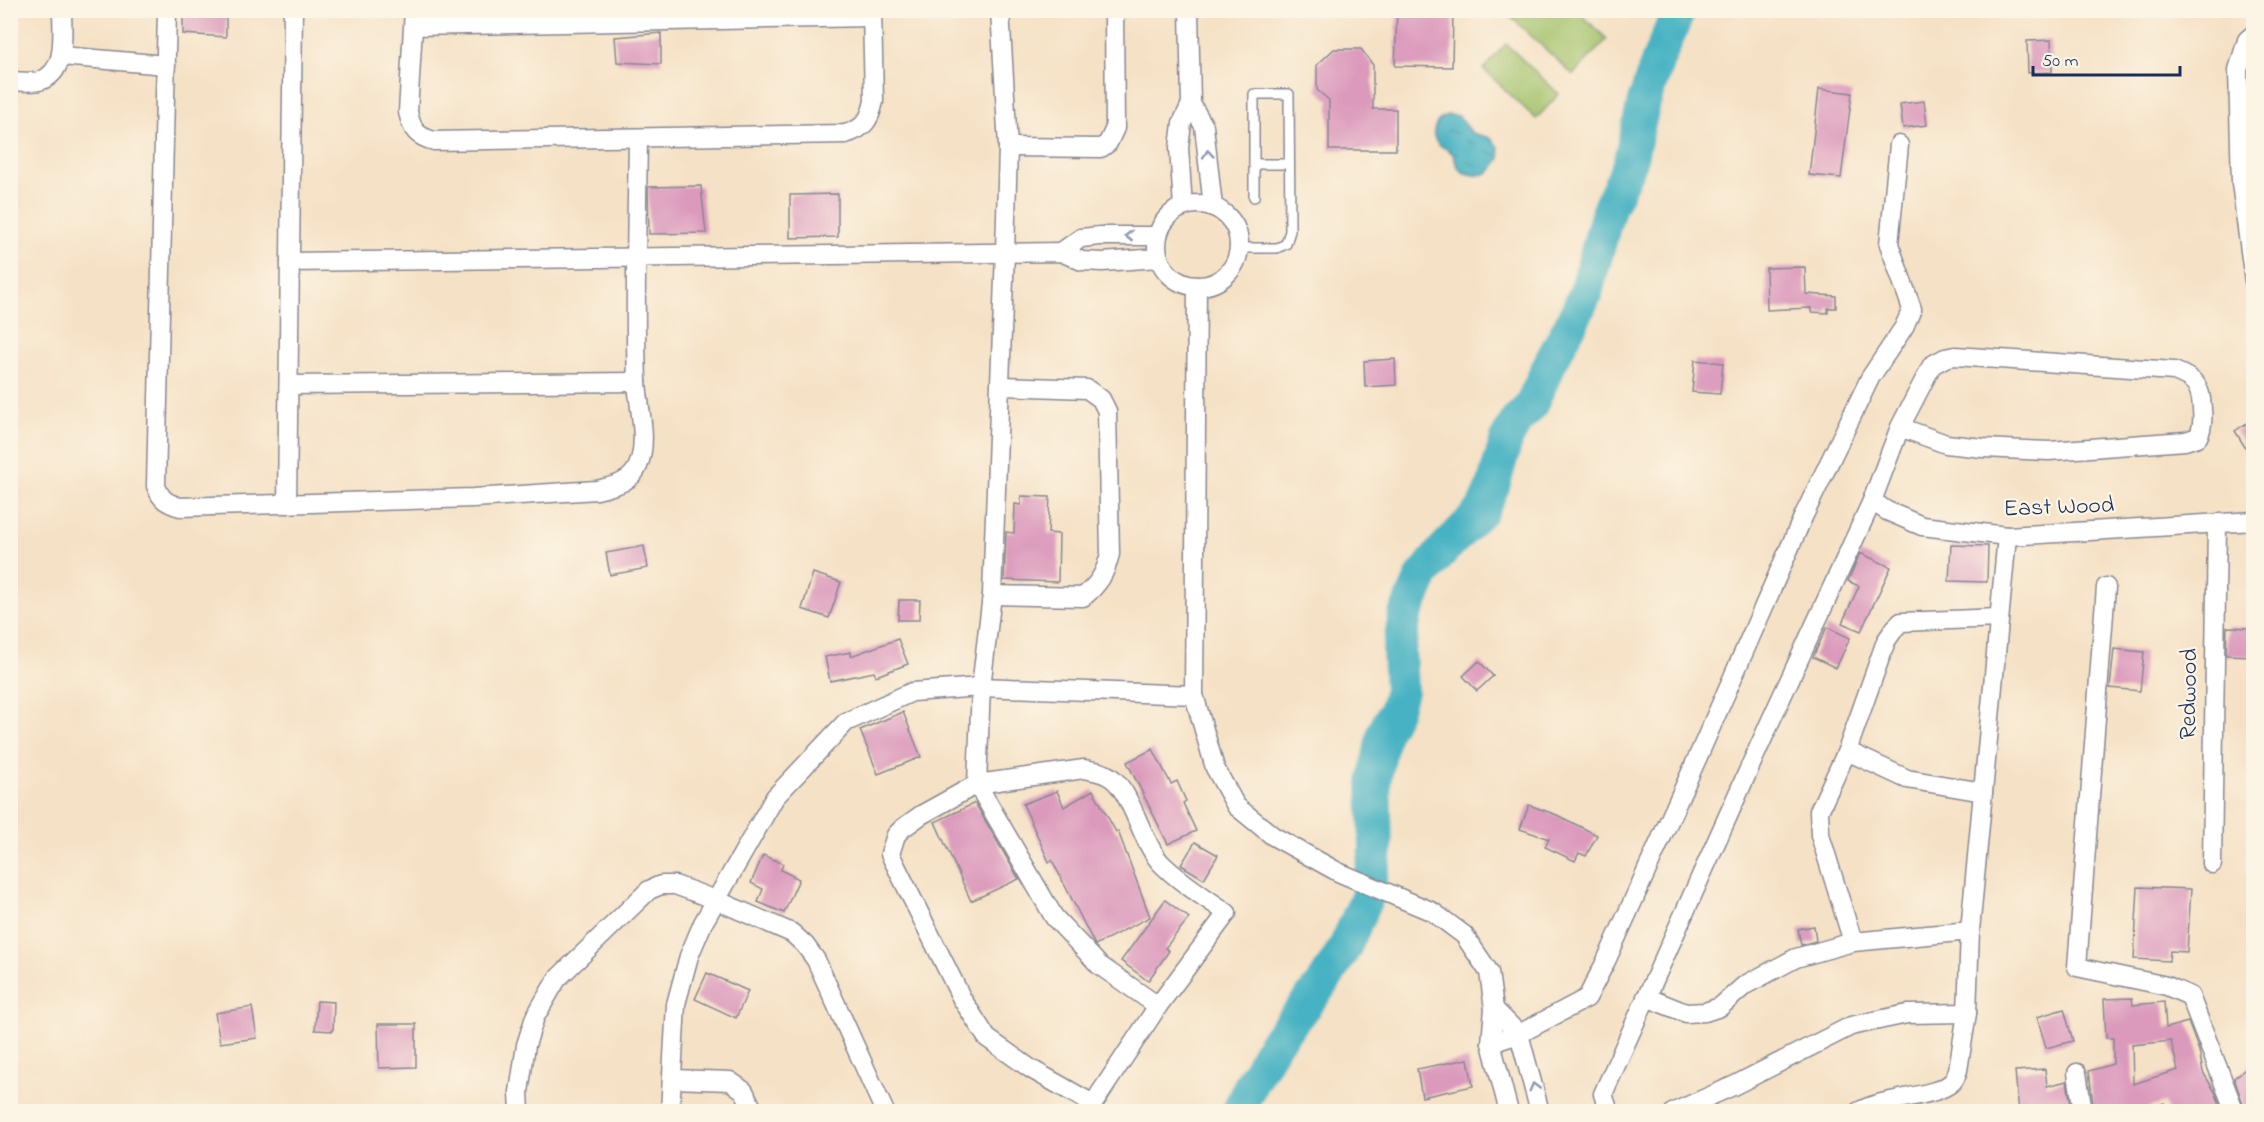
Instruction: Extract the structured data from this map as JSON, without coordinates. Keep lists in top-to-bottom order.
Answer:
{
  "streets": {
    "street": ["East Wood", "Redwood"]
  },
  "crossings": [
    ["East Wood", "Redwood"]
  ],
  "scale_bar": "50 m"
}
